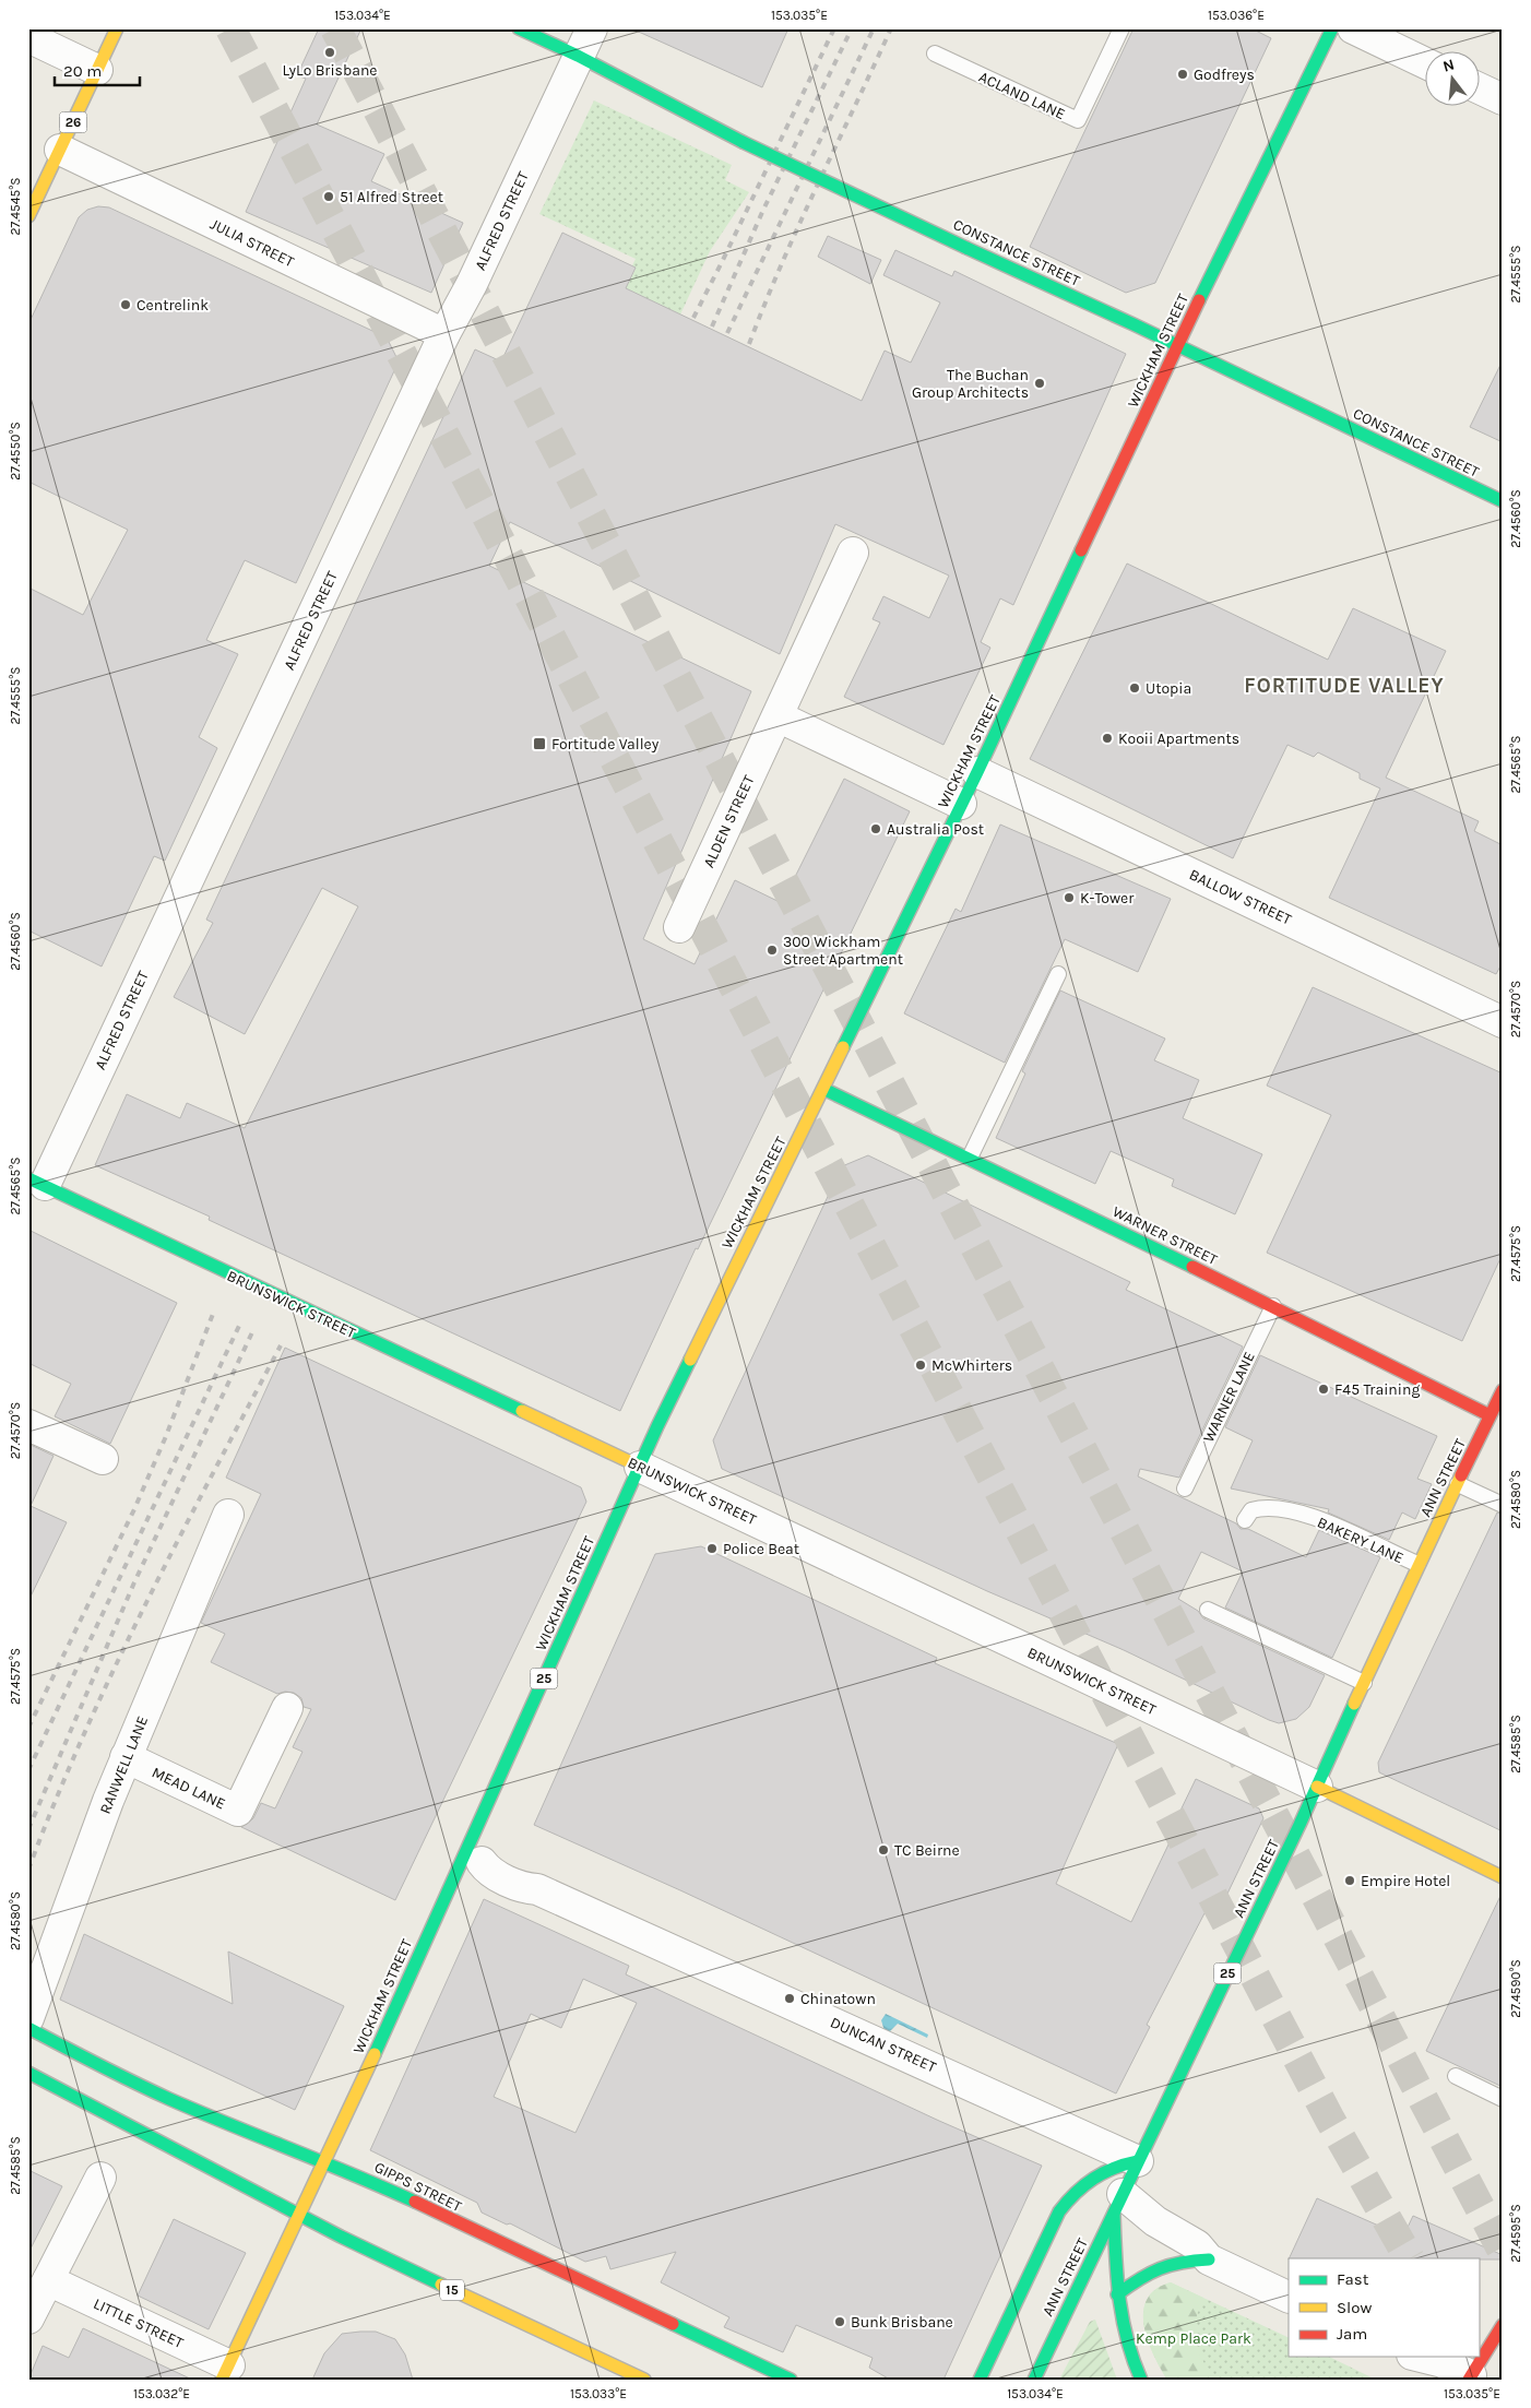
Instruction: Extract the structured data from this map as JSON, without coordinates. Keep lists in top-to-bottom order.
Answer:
{
  "streets": {
    "main road": [
      "26",
      "CONSTANCE STREET",
      "WICKHAM STREET",
      "WARNER STREET",
      "BRUNSWICK STREET",
      "ANN STREET",
      "25",
      "GIPPS STREET",
      "15"
    ],
    "street": [
      "ALFRED STREET",
      "JULIA STREET",
      "ALDEN STREET",
      "BALLOW STREET",
      "RANWELL LANE",
      "MEAD LANE",
      "DUNCAN STREET",
      "LITTLE STREET"
    ],
    "lane": ["ACLAND LANE", "WARNER LANE", "BAKERY LANE"]
  },
  "crossings": [
    ["26", "JULIA STREET"],
    ["ALFRED STREET", "JULIA STREET"],
    ["ALFRED STREET", "CONSTANCE STREET"],
    ["ALFRED STREET", "BRUNSWICK STREET"],
    ["CONSTANCE STREET", "WICKHAM STREET"],
    ["WICKHAM STREET", "BALLOW STREET"],
    ["WICKHAM STREET", "WARNER STREET"],
    ["WICKHAM STREET", "BRUNSWICK STREET"],
    ["WICKHAM STREET", "DUNCAN STREET"],
    ["WICKHAM STREET", "GIPPS STREET"],
    ["WICKHAM STREET", "15"],
    ["WICKHAM STREET", "LITTLE STREET"],
    ["WARNER STREET", "WARNER LANE"],
    ["WARNER STREET", "ANN STREET"],
    ["BRUNSWICK STREET", "ANN STREET"],
    ["ANN STREET", "BAKERY LANE"],
    ["ANN STREET", "25"],
    ["ANN STREET", "DUNCAN STREET"],
    ["RANWELL LANE", "MEAD LANE"]
  ],
  "districts": ["FORTITUDE VALLEY"],
  "parks": ["Kemp Place Park"],
  "places": {
    "other": [
      "LyLo Brisbane",
      "Godfreys",
      "51 Alfred Street",
      "Centrelink",
      "The Buchan Group Architects",
      "Utopia",
      "Kooii Apartments",
      "Australia Post",
      "K-Tower",
      "300 Wickham Street Apartment",
      "McWhirters",
      "F45 Training",
      "Police Beat",
      "TC Beirne",
      "Empire Hotel",
      "Chinatown",
      "Bunk Brisbane"
    ],
    "transit": ["Fortitude Valley"]
  },
  "legend": ["Fast", "Slow", "Jam"],
  "scale_bar": "20 m",
  "north": "top",
  "coordinates": [
    "153.034°E",
    "153.035°E",
    "153.036°E",
    "27.4545°S",
    "27.4555°S",
    "27.4550°S",
    "27.4560°S",
    "27.4565°S",
    "27.4570°S",
    "27.4575°S",
    "27.4580°S",
    "27.4585°S",
    "27.4590°S",
    "27.4595°S",
    "153.032°E",
    "153.033°E"
  ]
}
